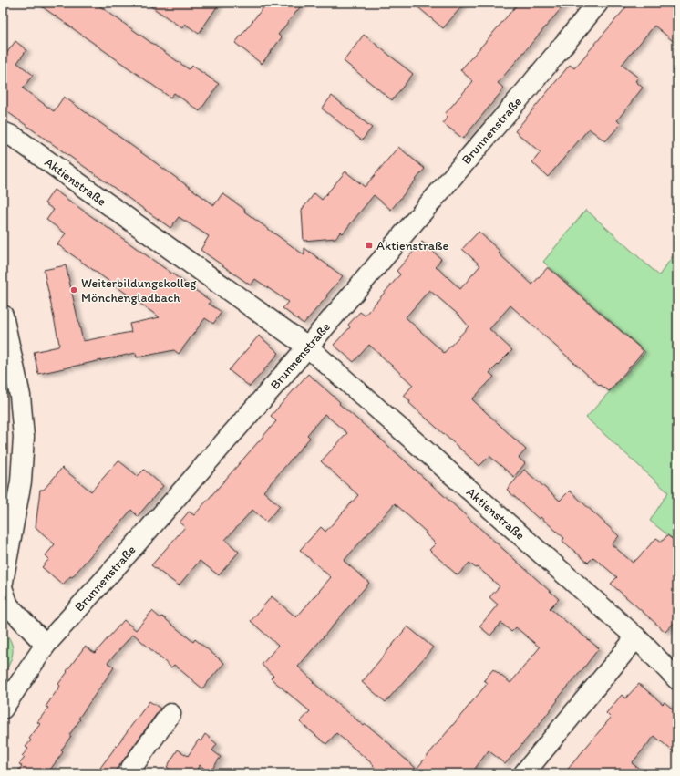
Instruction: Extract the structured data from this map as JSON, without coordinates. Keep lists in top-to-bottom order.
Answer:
{
  "streets": {
    "street": ["Brunnenstraße", "Aktienstraße"]
  },
  "crossings": [
    ["Brunnenstraße", "Aktienstraße"]
  ],
  "places": {
    "transit": ["Aktienstraße"],
    "other": ["Weiterbildungskolleg Mönchengladbach"]
  }
}
